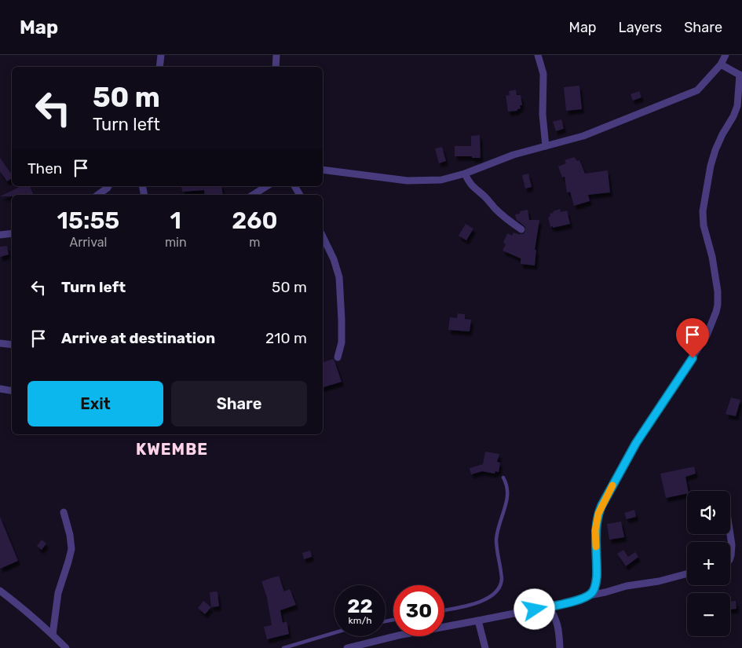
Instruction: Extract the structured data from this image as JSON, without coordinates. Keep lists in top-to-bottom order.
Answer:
{
  "districts": ["KWEMBE"],
  "page": {
    "header": "Map",
    "nav": ["Map", "Layers", "Share"],
    "turn": ["50 m", "Turn left"],
    "then": "Then",
    "eta": [
      "15:55",
      "Arrival",
      "1",
      "min",
      "260",
      "m"
    ],
    "list": [
      {
        "name": "Turn left",
        "value": "50 m"
      },
      {
        "name": "Arrive at destination",
        "value": "210 m"
      }
    ],
    "buttons": ["Exit", "Share"],
    "map_buttons": ["+", "−"],
    "speed": "22 km/h",
    "limit": "30"
  }
}
